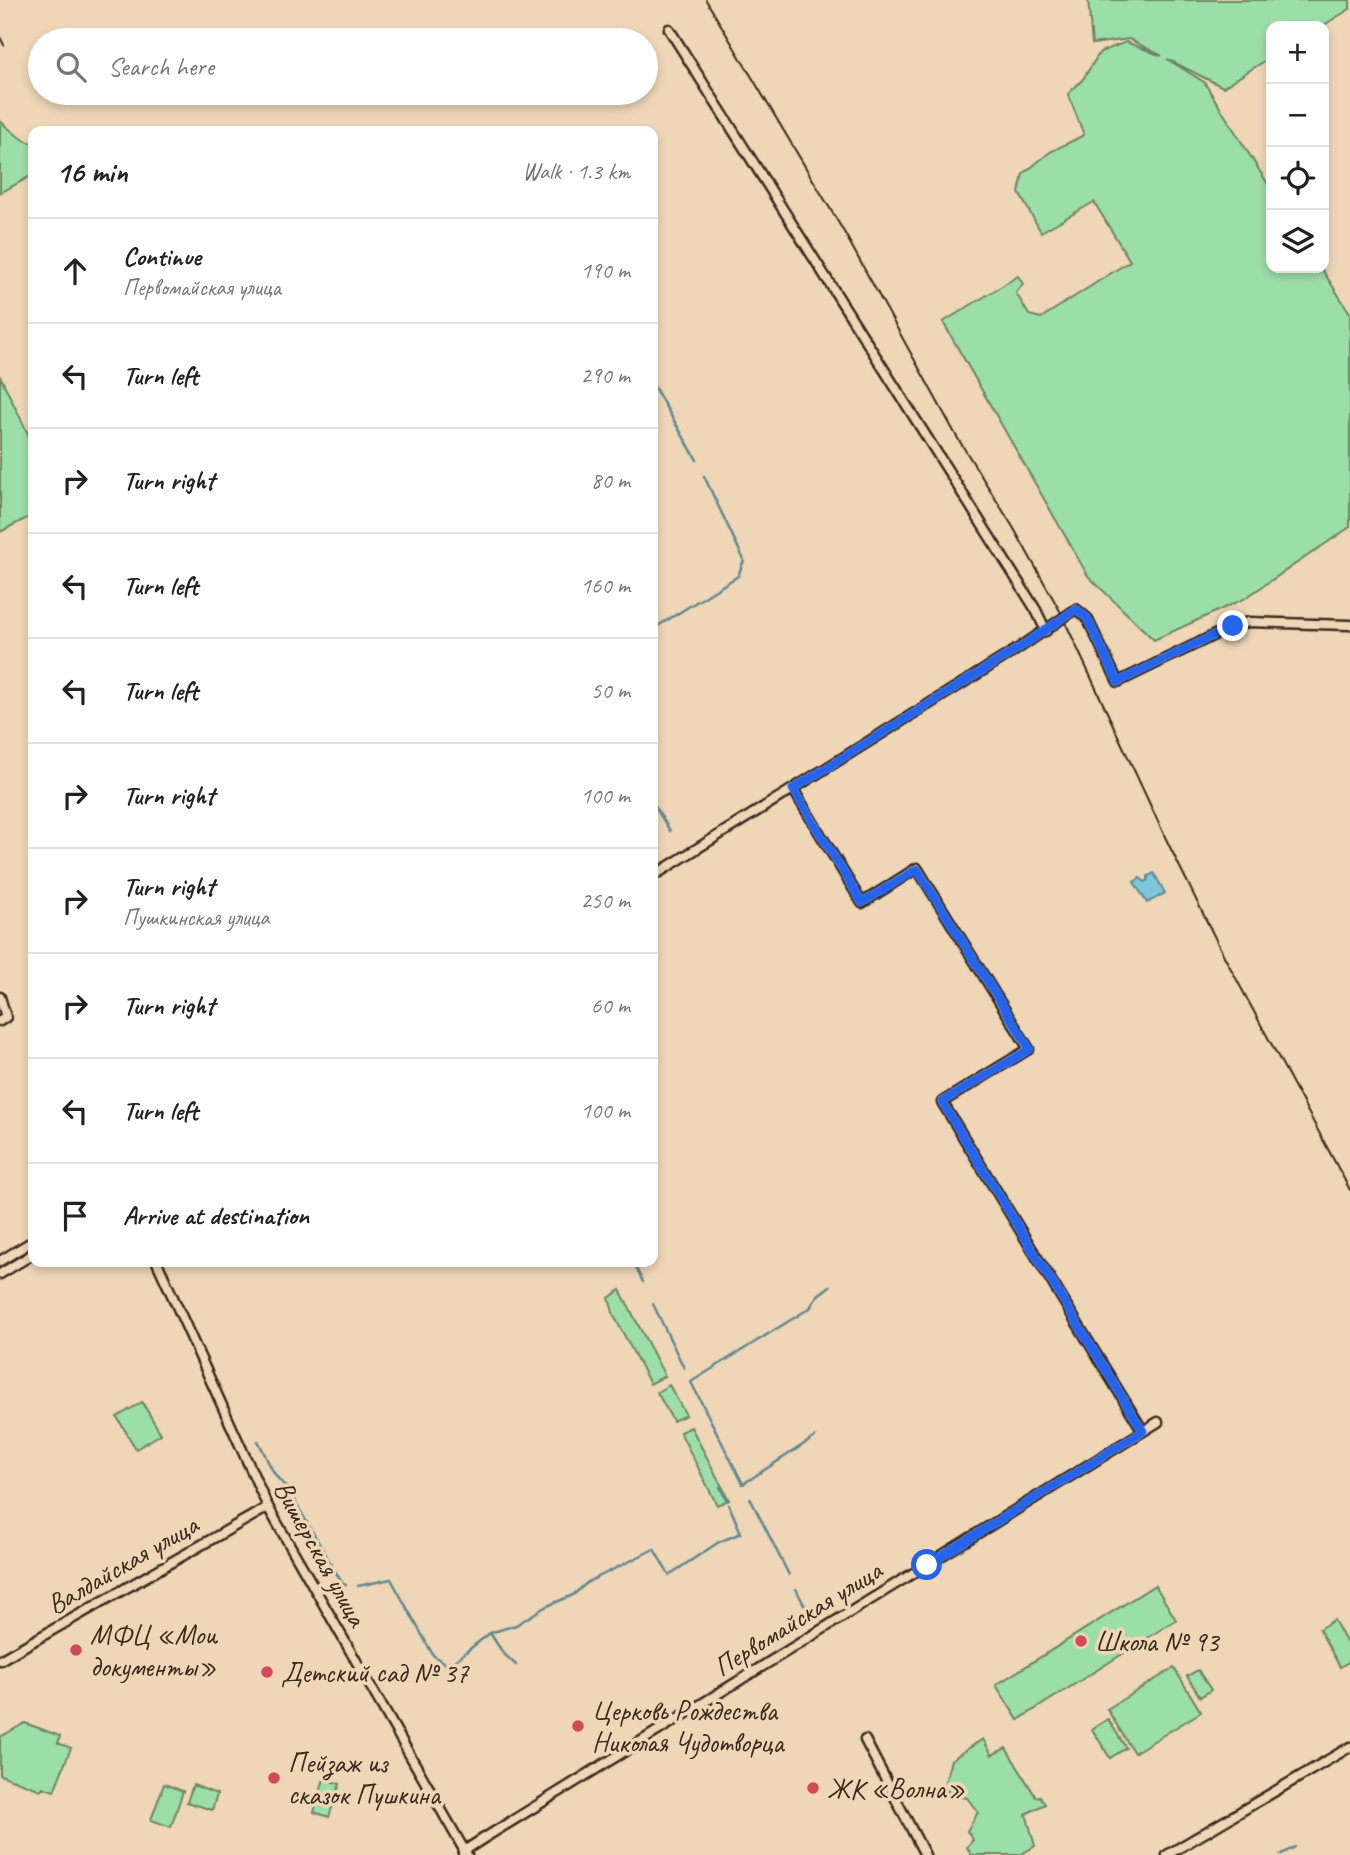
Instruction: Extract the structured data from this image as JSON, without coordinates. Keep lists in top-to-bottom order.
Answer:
{
  "streets": {
    "street": ["Вишерская улица", "Валдайская улица", "Первомайская улица"]
  },
  "crossings": [
    ["Вишерская улица", "Валдайская улица"],
    ["Вишерская улица", "Первомайская улица"]
  ],
  "places": [
    "Школа № 93",
    "МФЦ «Мои документы»",
    "Детский сад № 37",
    "Церковь Рождества Николая Чудотворца",
    "Пейзаж из сказок Пушкина",
    "ЖК «Волна»"
  ],
  "page": {
    "map_buttons": ["+", "−"],
    "search": "Search here",
    "heading": ["16 min", "Walk · 1.3 km"],
    "list": [
      ["Continue", "Первомайская улица", "190 m"],
      ["Turn left", "290 m"],
      ["Turn right", "80 m"],
      ["Turn left", "160 m"],
      ["Turn left", "50 m"],
      ["Turn right", "100 m"],
      ["Turn right", "Пушкинская улица", "250 m"],
      ["Turn right", "60 m"],
      ["Turn left", "100 m"],
      "Arrive at destination"
    ]
  }
}
